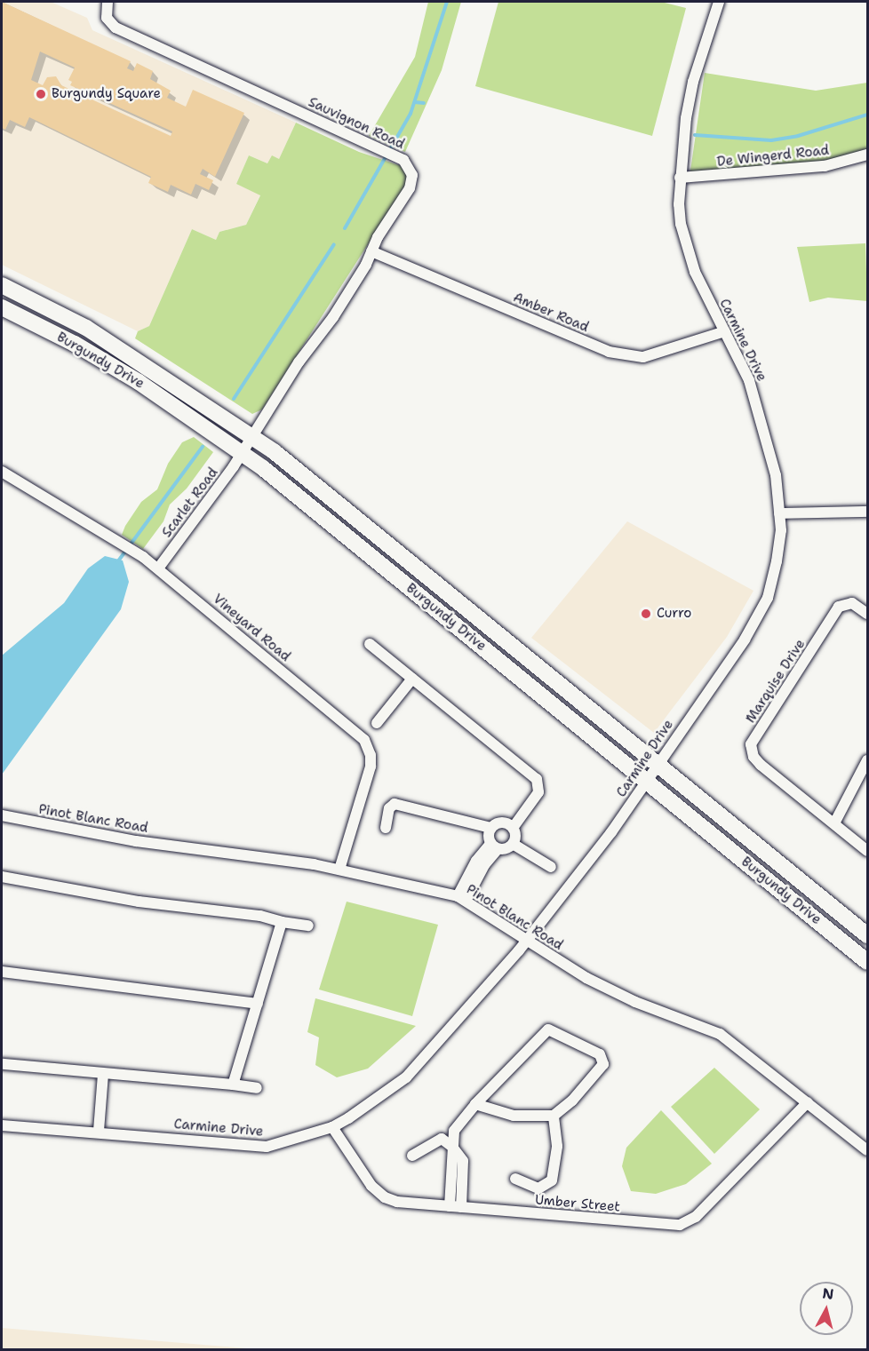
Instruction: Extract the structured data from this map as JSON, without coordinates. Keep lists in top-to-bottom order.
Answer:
{
  "streets": {
    "main road": ["Burgundy Drive"],
    "street": [
      "Sauvignon Road",
      "De Wingerd Road",
      "Amber Road",
      "Carmine Drive",
      "Scarlet Road",
      "Vineyard Road",
      "Marquise Drive",
      "Pinot Blanc Road",
      "Umber Street"
    ]
  },
  "crossings": [
    ["Sauvignon Road", "Amber Road"],
    ["Sauvignon Road", "Burgundy Drive"],
    ["Sauvignon Road", "Scarlet Road"],
    ["De Wingerd Road", "Carmine Drive"],
    ["Amber Road", "Carmine Drive"],
    ["Carmine Drive", "Burgundy Drive"],
    ["Carmine Drive", "Pinot Blanc Road"],
    ["Carmine Drive", "Umber Street"],
    ["Burgundy Drive", "Scarlet Road"],
    ["Scarlet Road", "Vineyard Road"],
    ["Vineyard Road", "Pinot Blanc Road"],
    ["Pinot Blanc Road", "Umber Street"]
  ],
  "places": ["Burgundy Square", "Curro"],
  "north": "top"
}
